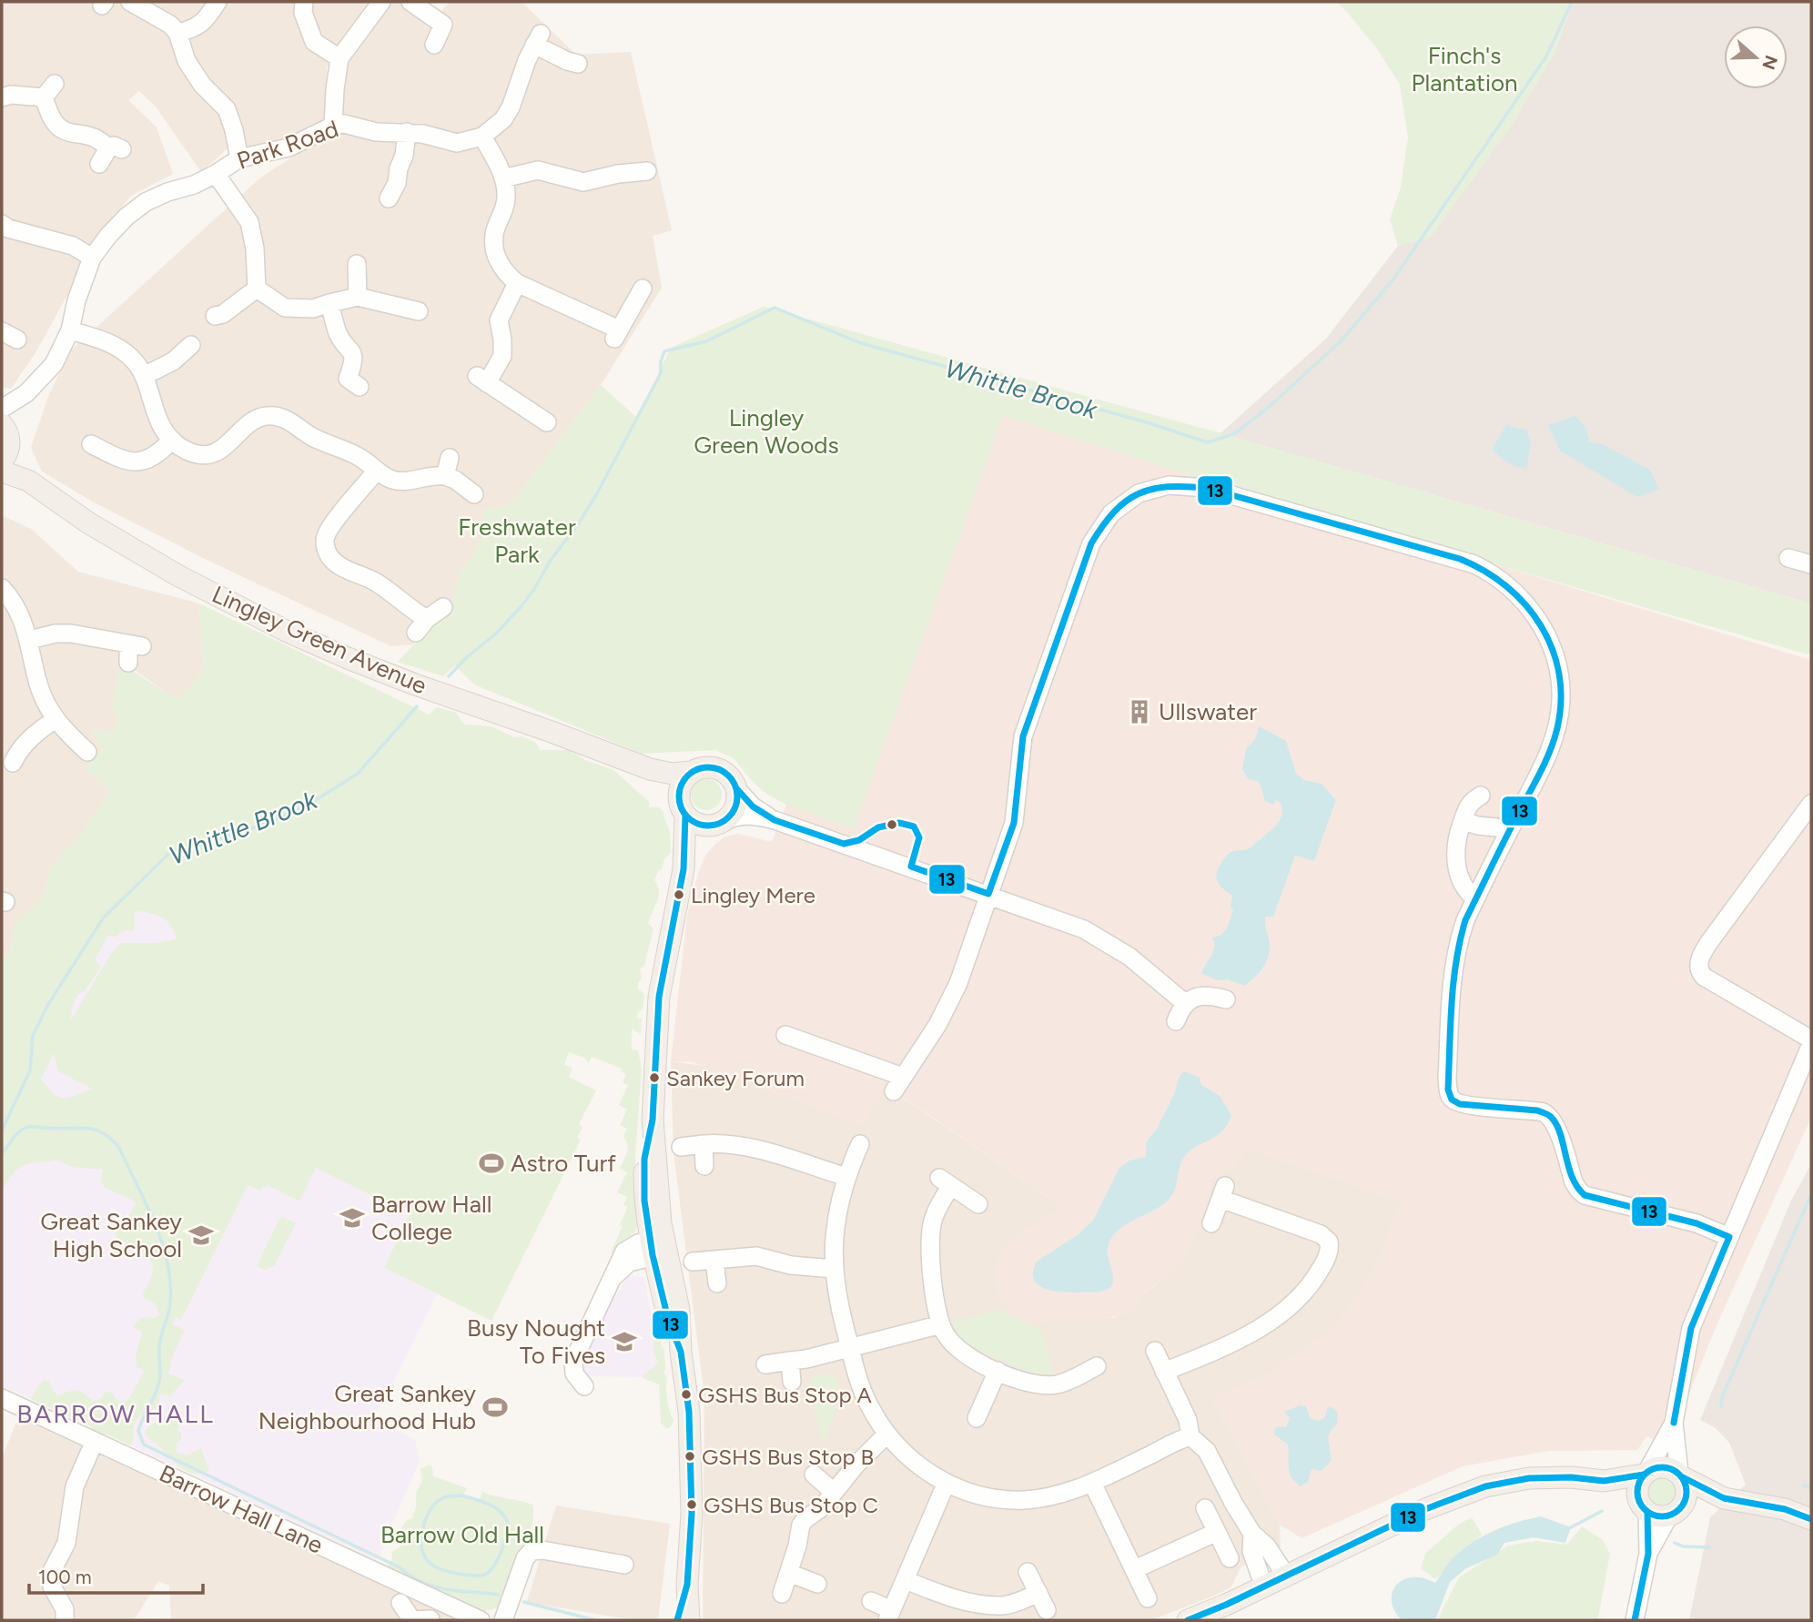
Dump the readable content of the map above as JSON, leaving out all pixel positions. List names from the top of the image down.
{
  "streets": {
    "main road": ["Lingley Green Avenue"],
    "street": ["Park Road", "Barrow Hall Lane"]
  },
  "crossings": [
    ["Park Road", "Lingley Green Avenue"]
  ],
  "districts": ["BARROW HALL"],
  "water": ["Whittle Brook"],
  "parks": [
    "Finch's Plantation",
    "Lingley Green Woods",
    "Freshwater Park",
    "Barrow Old Hall"
  ],
  "places": {
    "building": ["Ullswater"],
    "other": [
      "Lingley Mere",
      "Sankey Forum",
      "GSHS Bus Stop A",
      "GSHS Bus Stop B",
      "GSHS Bus Stop C"
    ],
    "sports": ["Astro Turf", "Great Sankey Neighbourhood Hub"],
    "school or university": ["Barrow Hall College", "Great Sankey High School", "Busy Nought To Fives"]
  },
  "lines": ["transit line 13"],
  "scale_bar": "100 m",
  "north": "right"
}
